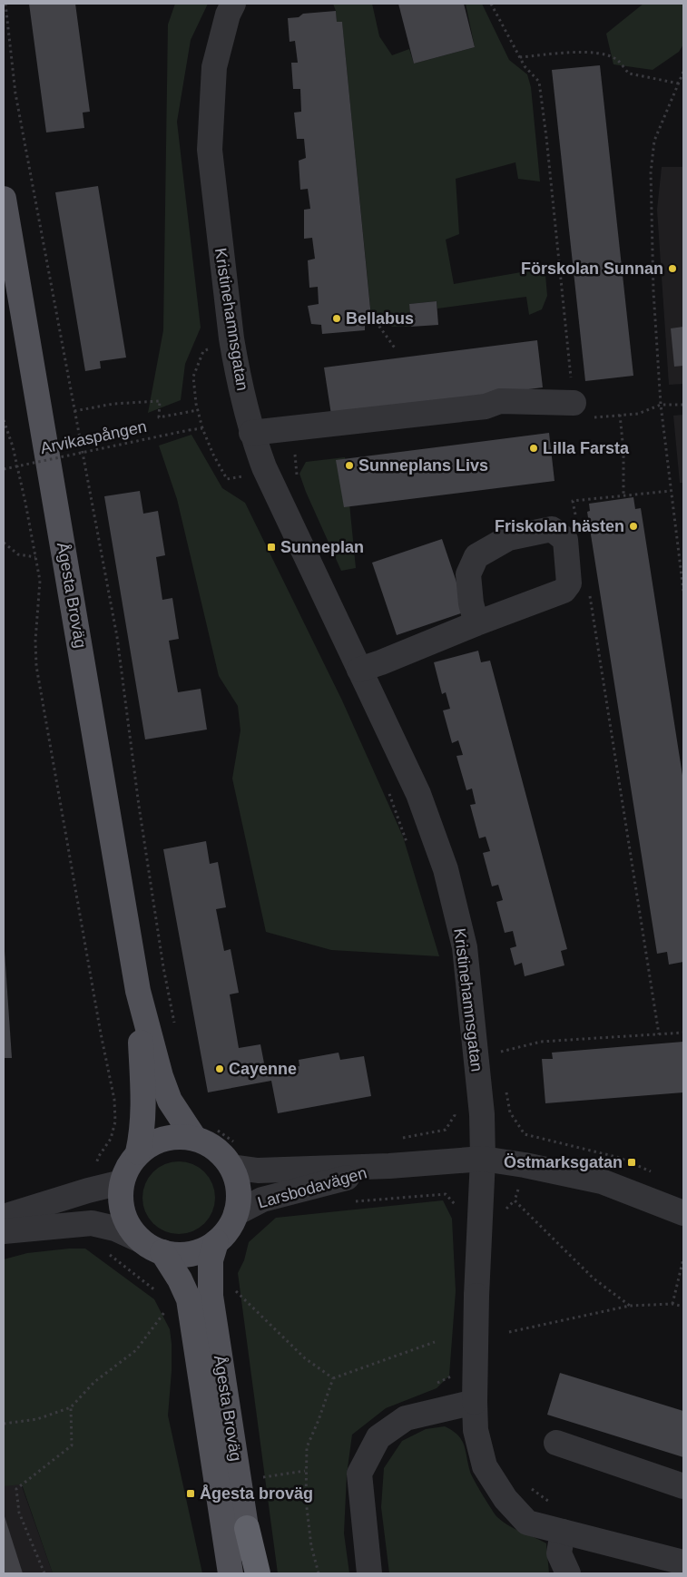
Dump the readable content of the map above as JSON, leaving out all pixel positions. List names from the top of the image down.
{
  "streets": {
    "main road": ["Ågesta Broväg"],
    "street": ["Kristinehamnsgatan", "Larsbodavägen"],
    "path": ["Arvikaspången"]
  },
  "crossings": [
    ["Kristinehamnsgatan", "Larsbodavägen"],
    ["Ågesta Broväg", "Larsbodavägen"]
  ],
  "places": {
    "other": [
      "Förskolan Sunnan",
      "Bellabus",
      "Lilla Farsta",
      "Sunneplans Livs",
      "Friskolan hästen",
      "Cayenne"
    ],
    "transit": ["Sunneplan", "Östmarksgatan", "Ågesta broväg"]
  }
}
